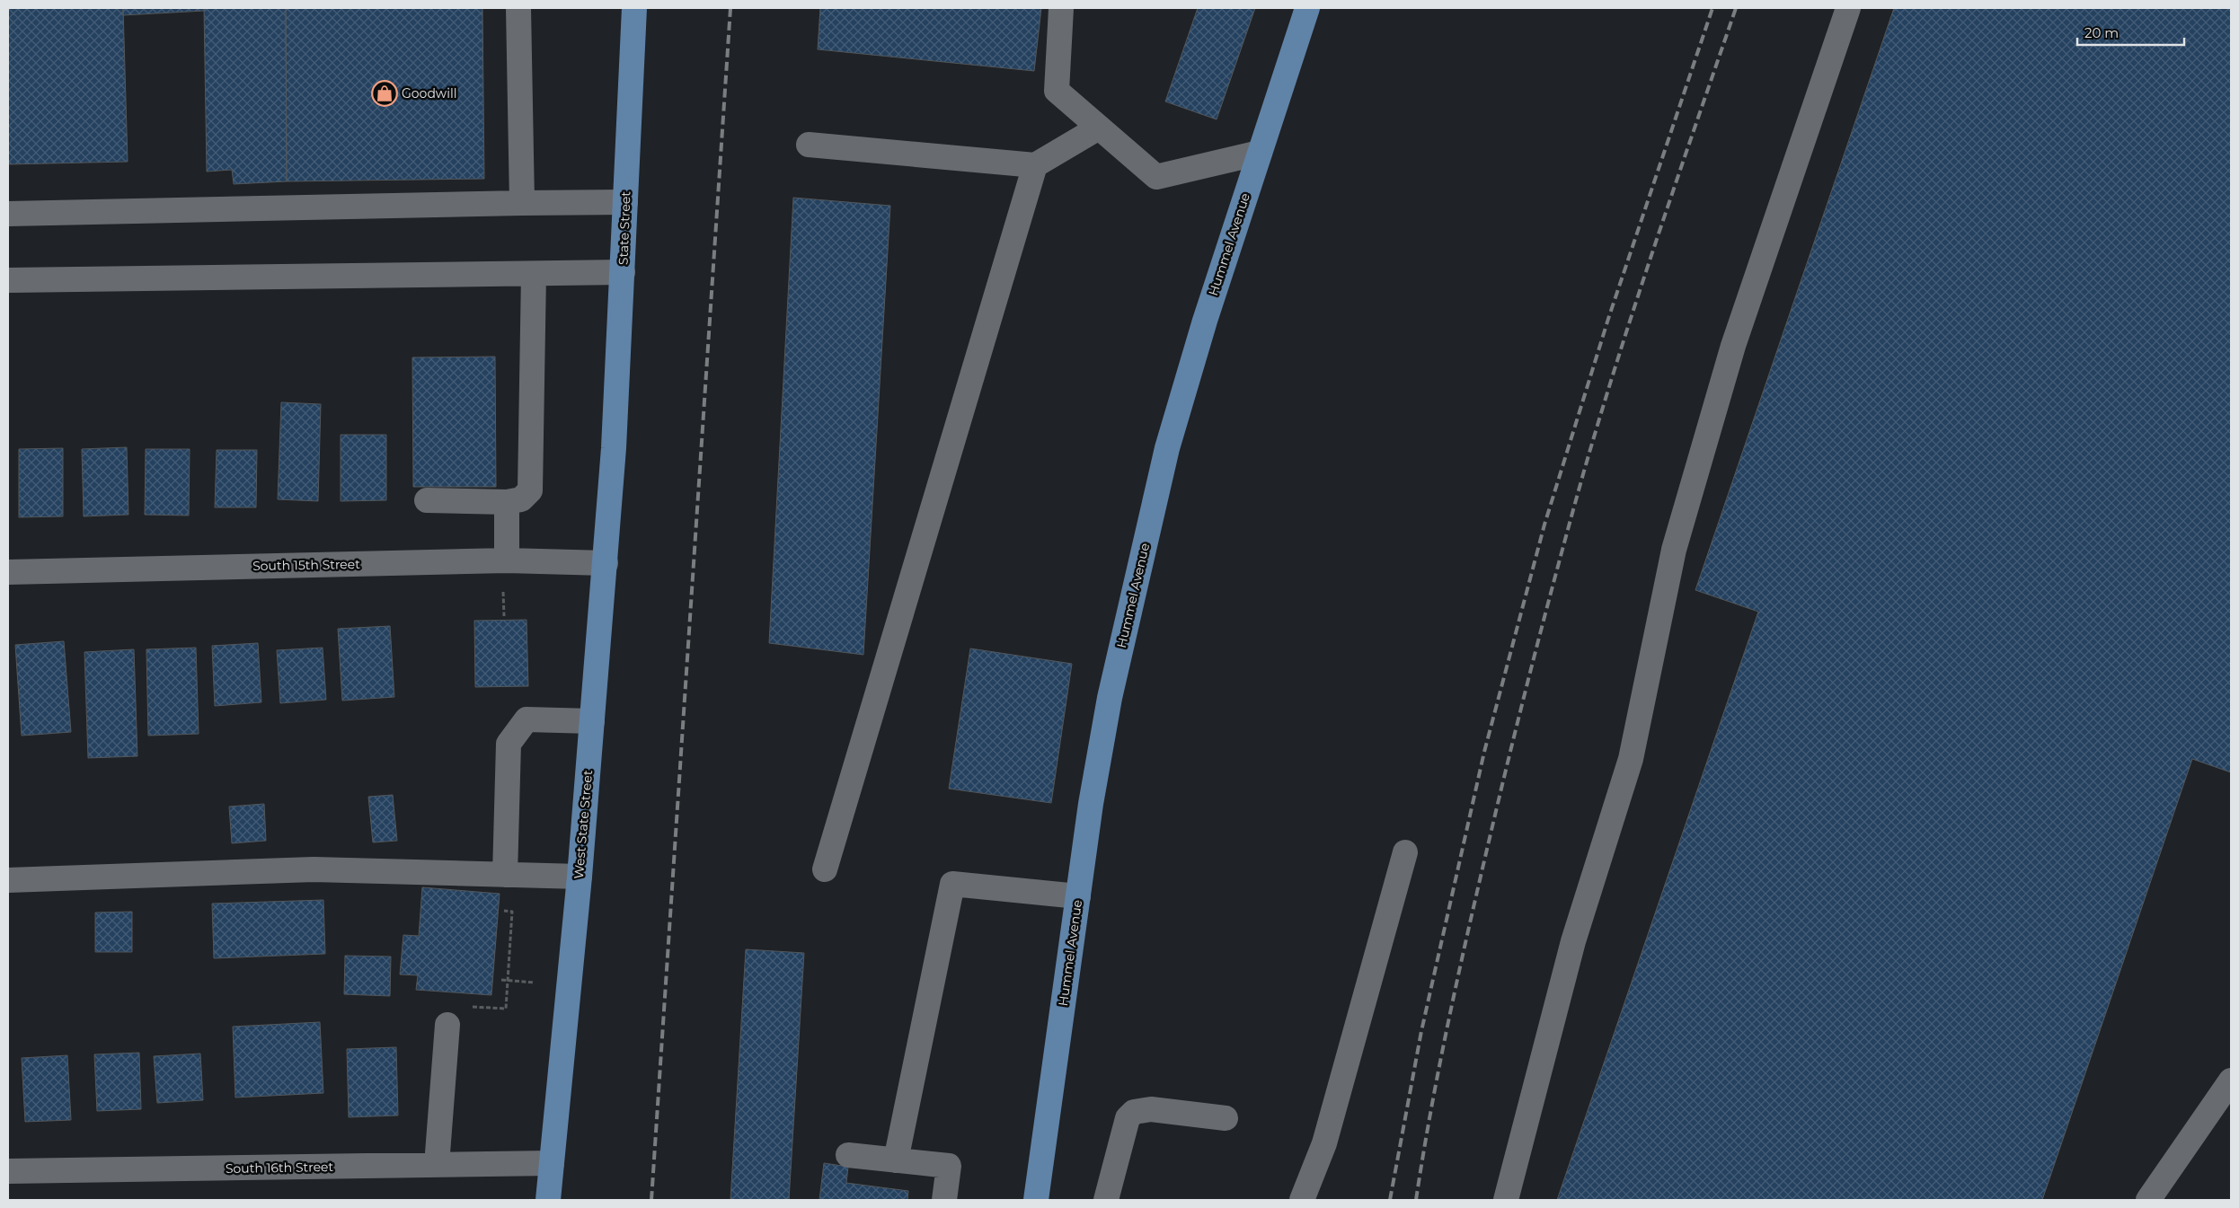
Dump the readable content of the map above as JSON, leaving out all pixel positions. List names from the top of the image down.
{
  "streets": {
    "main road": ["State Street", "Hummel Avenue", "West State Street"],
    "street": ["South 15th Street", "South 16th Street"]
  },
  "crossings": [
    ["State Street", "West State Street"],
    ["South 15th Street", "West State Street"],
    ["West State Street", "South 16th Street"]
  ],
  "places": {
    "shop": ["Goodwill"]
  },
  "scale_bar": "20 m"
}
